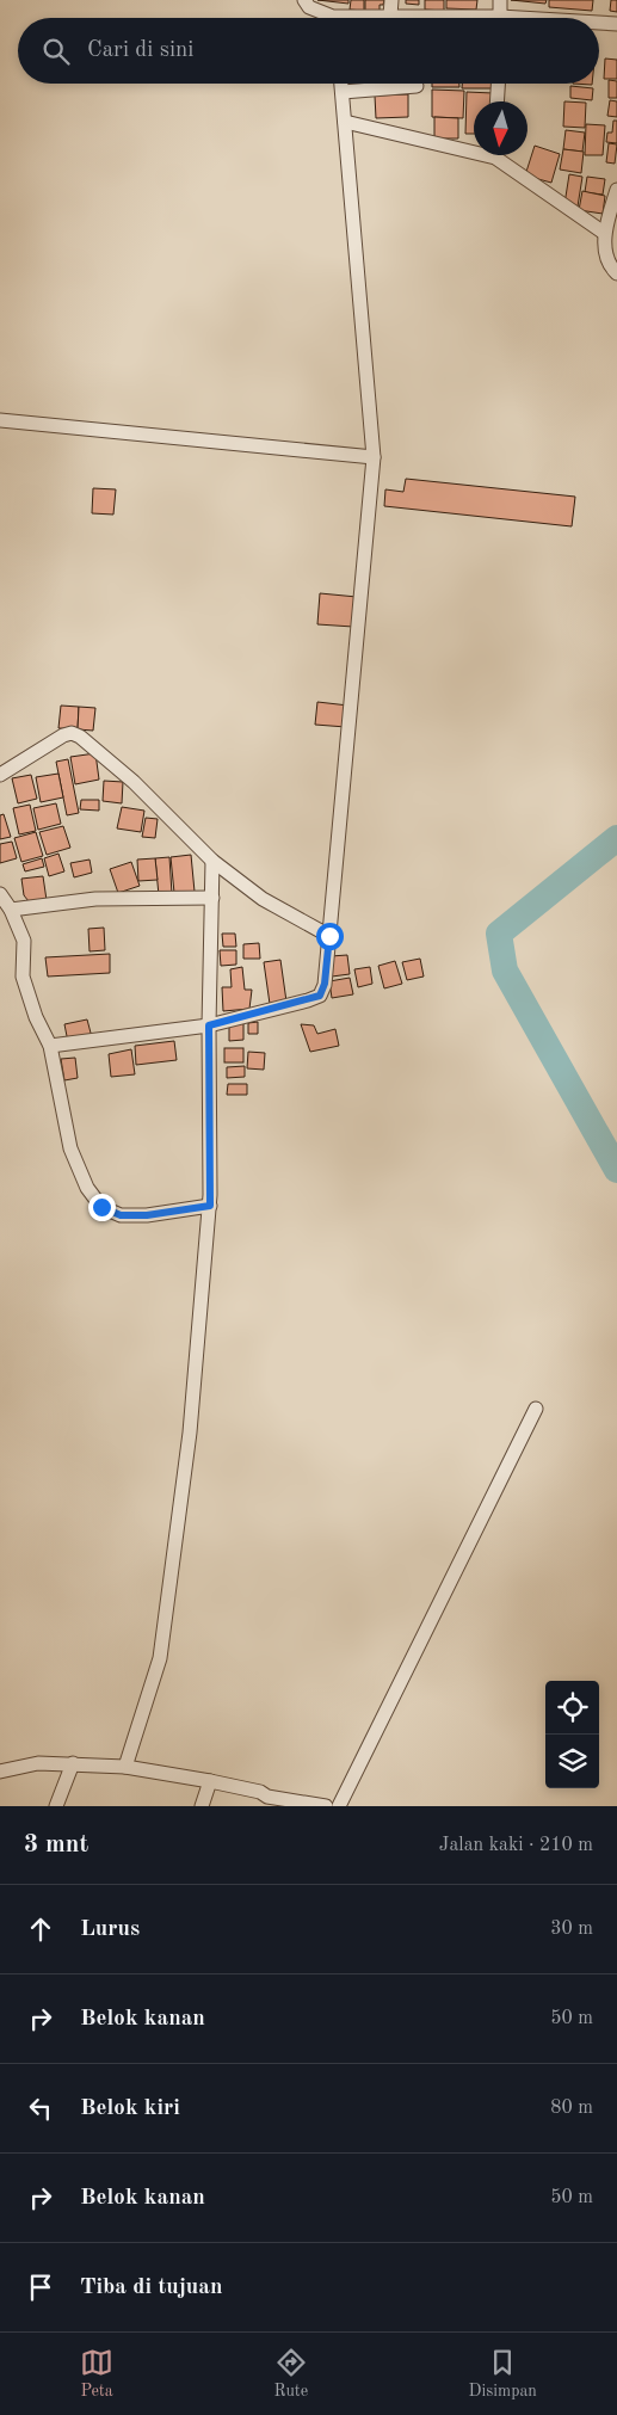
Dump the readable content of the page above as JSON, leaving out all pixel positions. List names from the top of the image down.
{
  "north": "bottom",
  "page": {
    "search": "Cari di sini",
    "heading": ["3 mnt", "Jalan kaki · 210 m"],
    "list": [
      ["Lurus", "30 m"],
      ["Belok kanan", "50 m"],
      ["Belok kiri", "80 m"],
      ["Belok kanan", "50 m"],
      "Tiba di tujuan"
    ],
    "nav": ["Peta", "Rute", "Disimpan"]
  }
}
